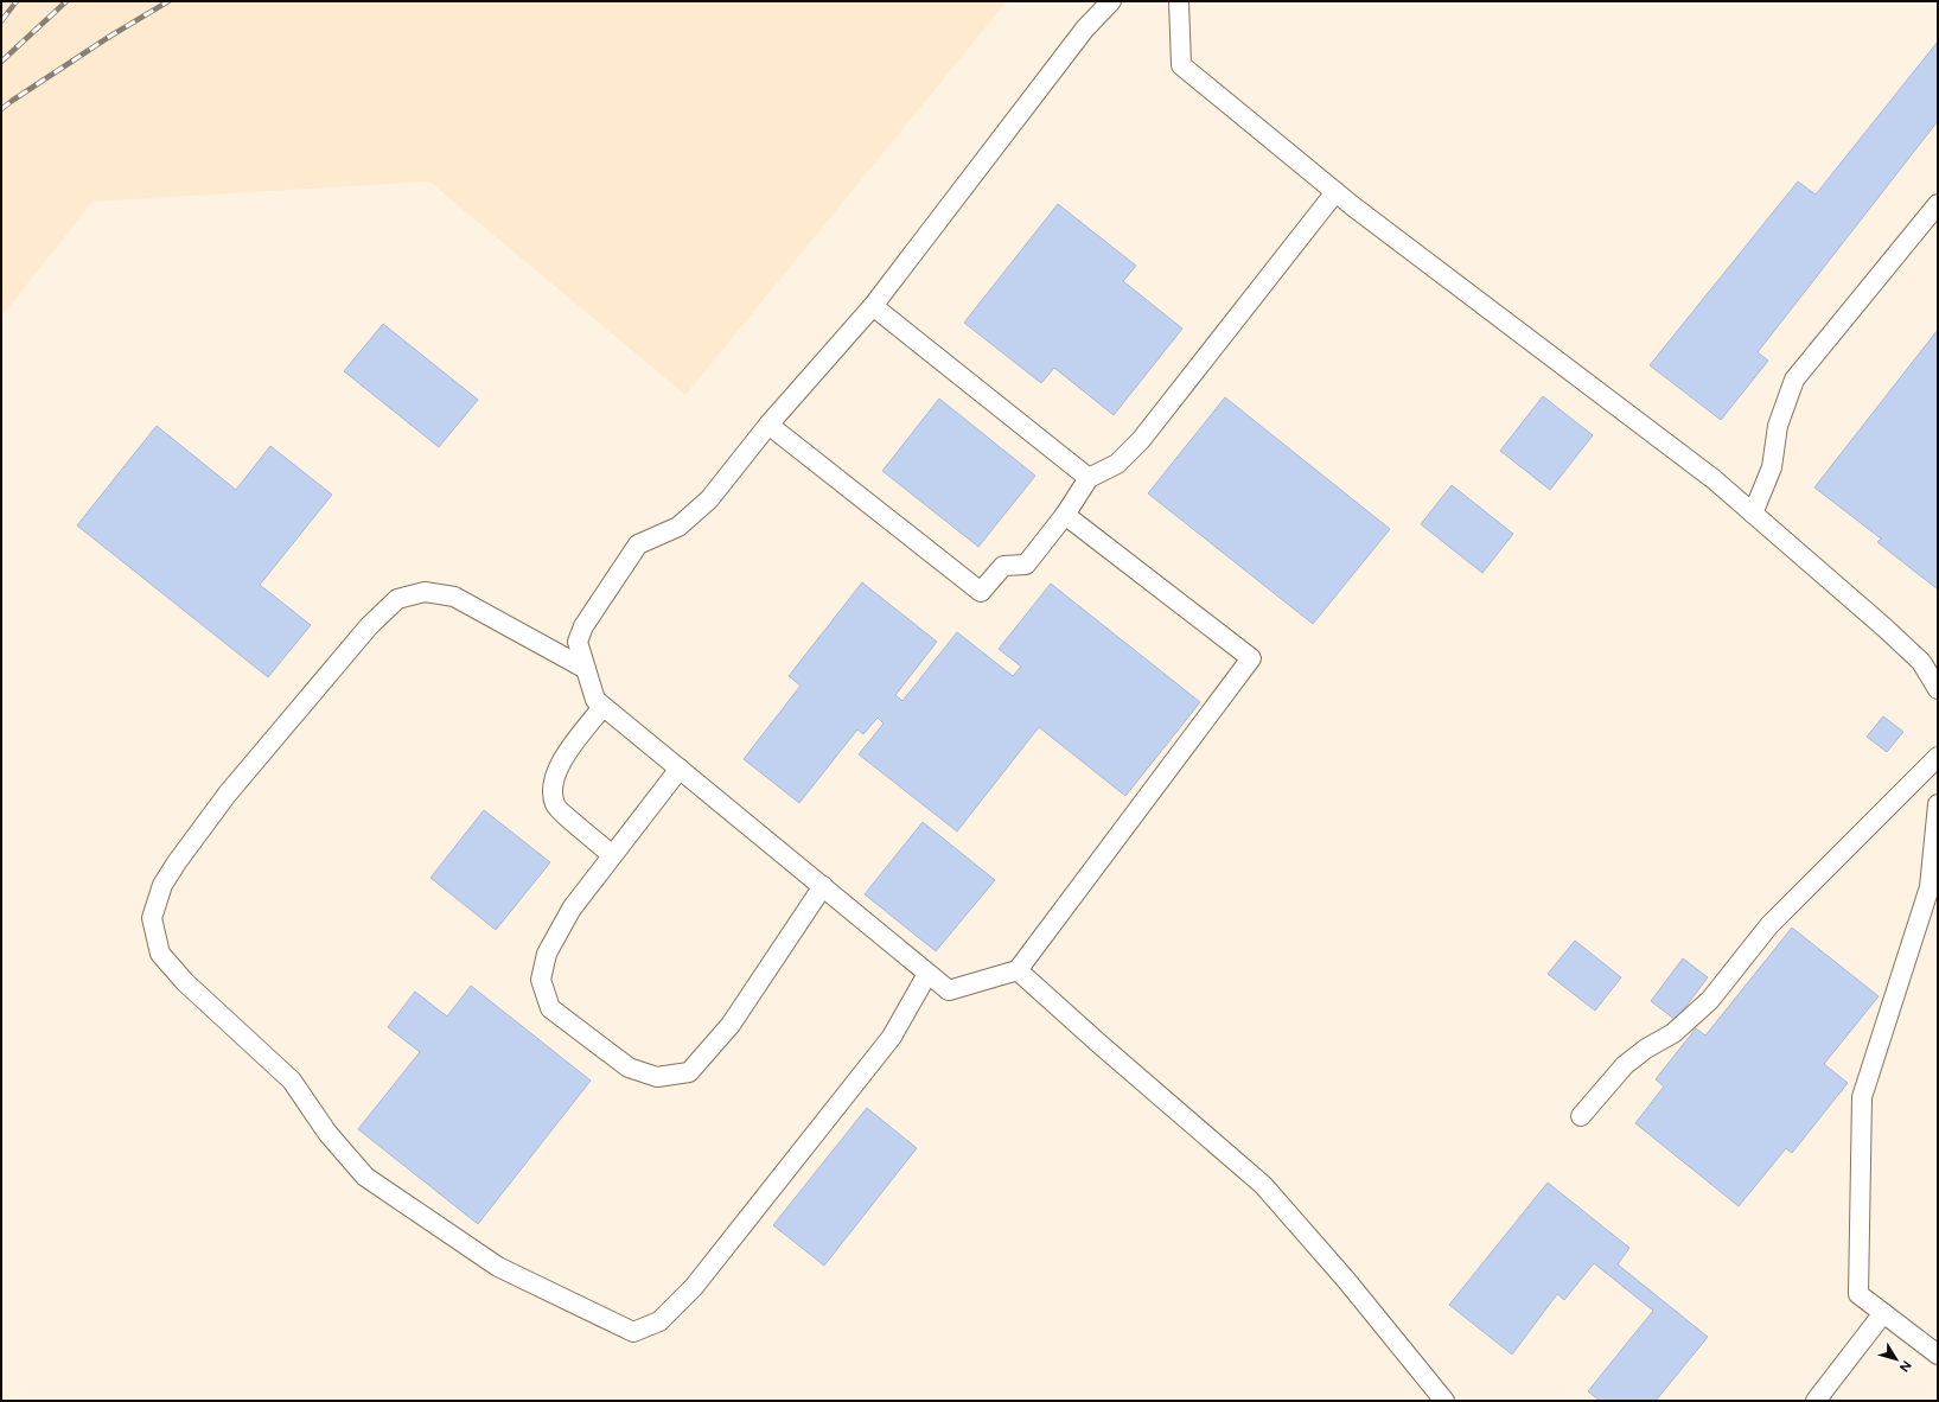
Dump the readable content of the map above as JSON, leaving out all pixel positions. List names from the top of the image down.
{
  "north": "bottom right"
}
